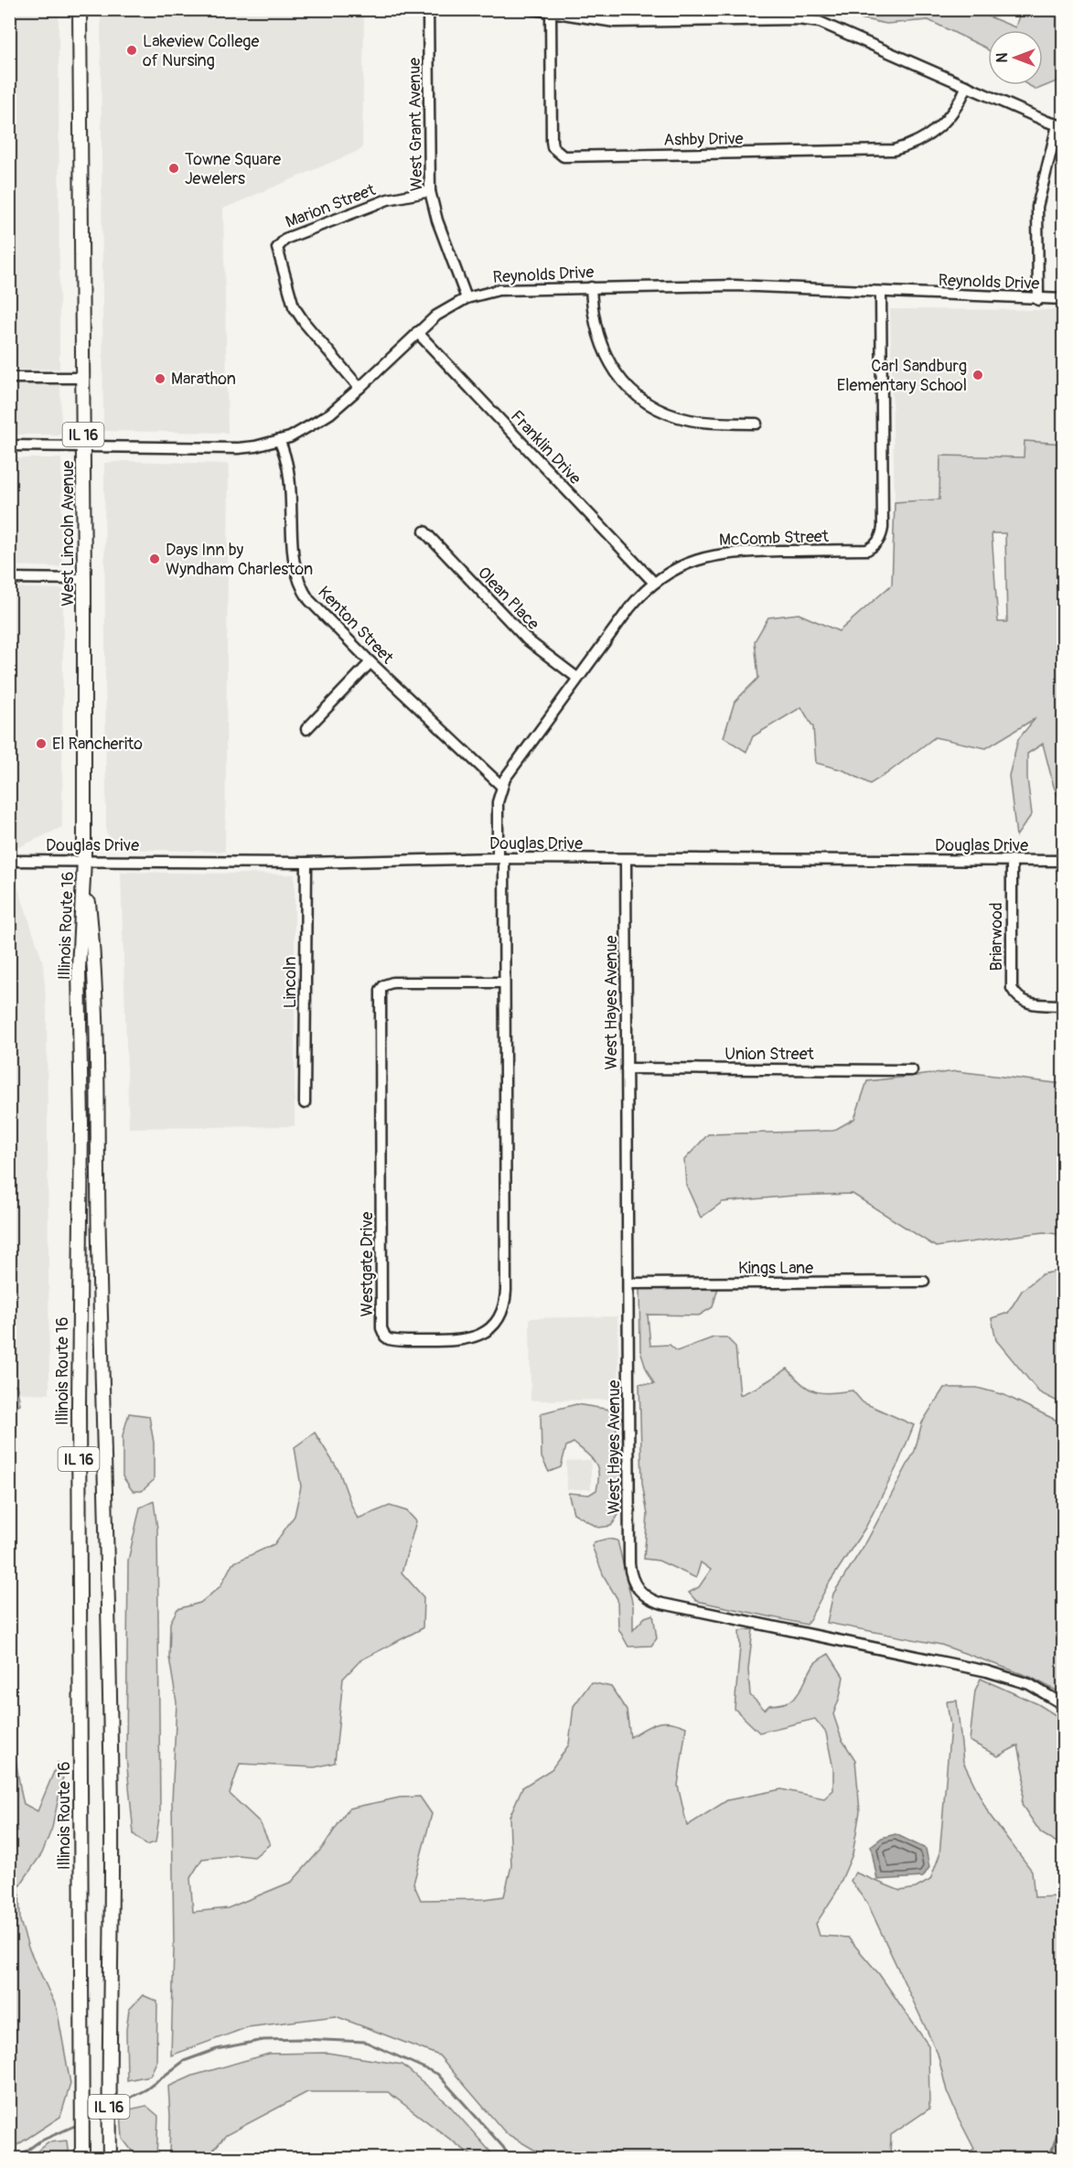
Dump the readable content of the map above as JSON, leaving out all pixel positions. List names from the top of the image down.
{
  "streets": {
    "main road": ["IL 16", "West Lincoln Avenue", "Illinois Route 16"],
    "street": [
      "West Grant Avenue",
      "Ashby Drive",
      "Marion Street",
      "Reynolds Drive",
      "Franklin Drive",
      "McComb Street",
      "Olean Place",
      "Kenton Street",
      "Douglas Drive",
      "Briarwood",
      "Lincoln",
      "West Hayes Avenue",
      "Union Street",
      "Westgate Drive",
      "Kings Lane"
    ]
  },
  "crossings": [
    ["West Grant Avenue", "Marion Street"],
    ["West Grant Avenue", "Reynolds Drive"],
    ["Marion Street", "Reynolds Drive"],
    ["Reynolds Drive", "Franklin Drive"],
    ["Reynolds Drive", "West Lincoln Avenue"],
    ["Reynolds Drive", "McComb Street"],
    ["Reynolds Drive", "Kenton Street"],
    ["Franklin Drive", "McComb Street"],
    ["West Lincoln Avenue", "Douglas Drive"],
    ["West Lincoln Avenue", "Illinois Route 16"],
    ["McComb Street", "Olean Place"],
    ["McComb Street", "Kenton Street"],
    ["McComb Street", "Douglas Drive"],
    ["McComb Street", "Westgate Drive"],
    ["Douglas Drive", "Illinois Route 16"],
    ["Douglas Drive", "Briarwood"],
    ["Douglas Drive", "Lincoln"],
    ["Douglas Drive", "West Hayes Avenue"],
    ["Douglas Drive", "Westgate Drive"],
    ["West Hayes Avenue", "Union Street"],
    ["West Hayes Avenue", "Kings Lane"]
  ],
  "places": [
    "Lakeview College of Nursing",
    "Towne Square Jewelers",
    "Carl Sandburg Elementary School",
    "Marathon",
    "Days Inn by Wyndham Charleston",
    "El Rancherito"
  ],
  "north": "left"
}
